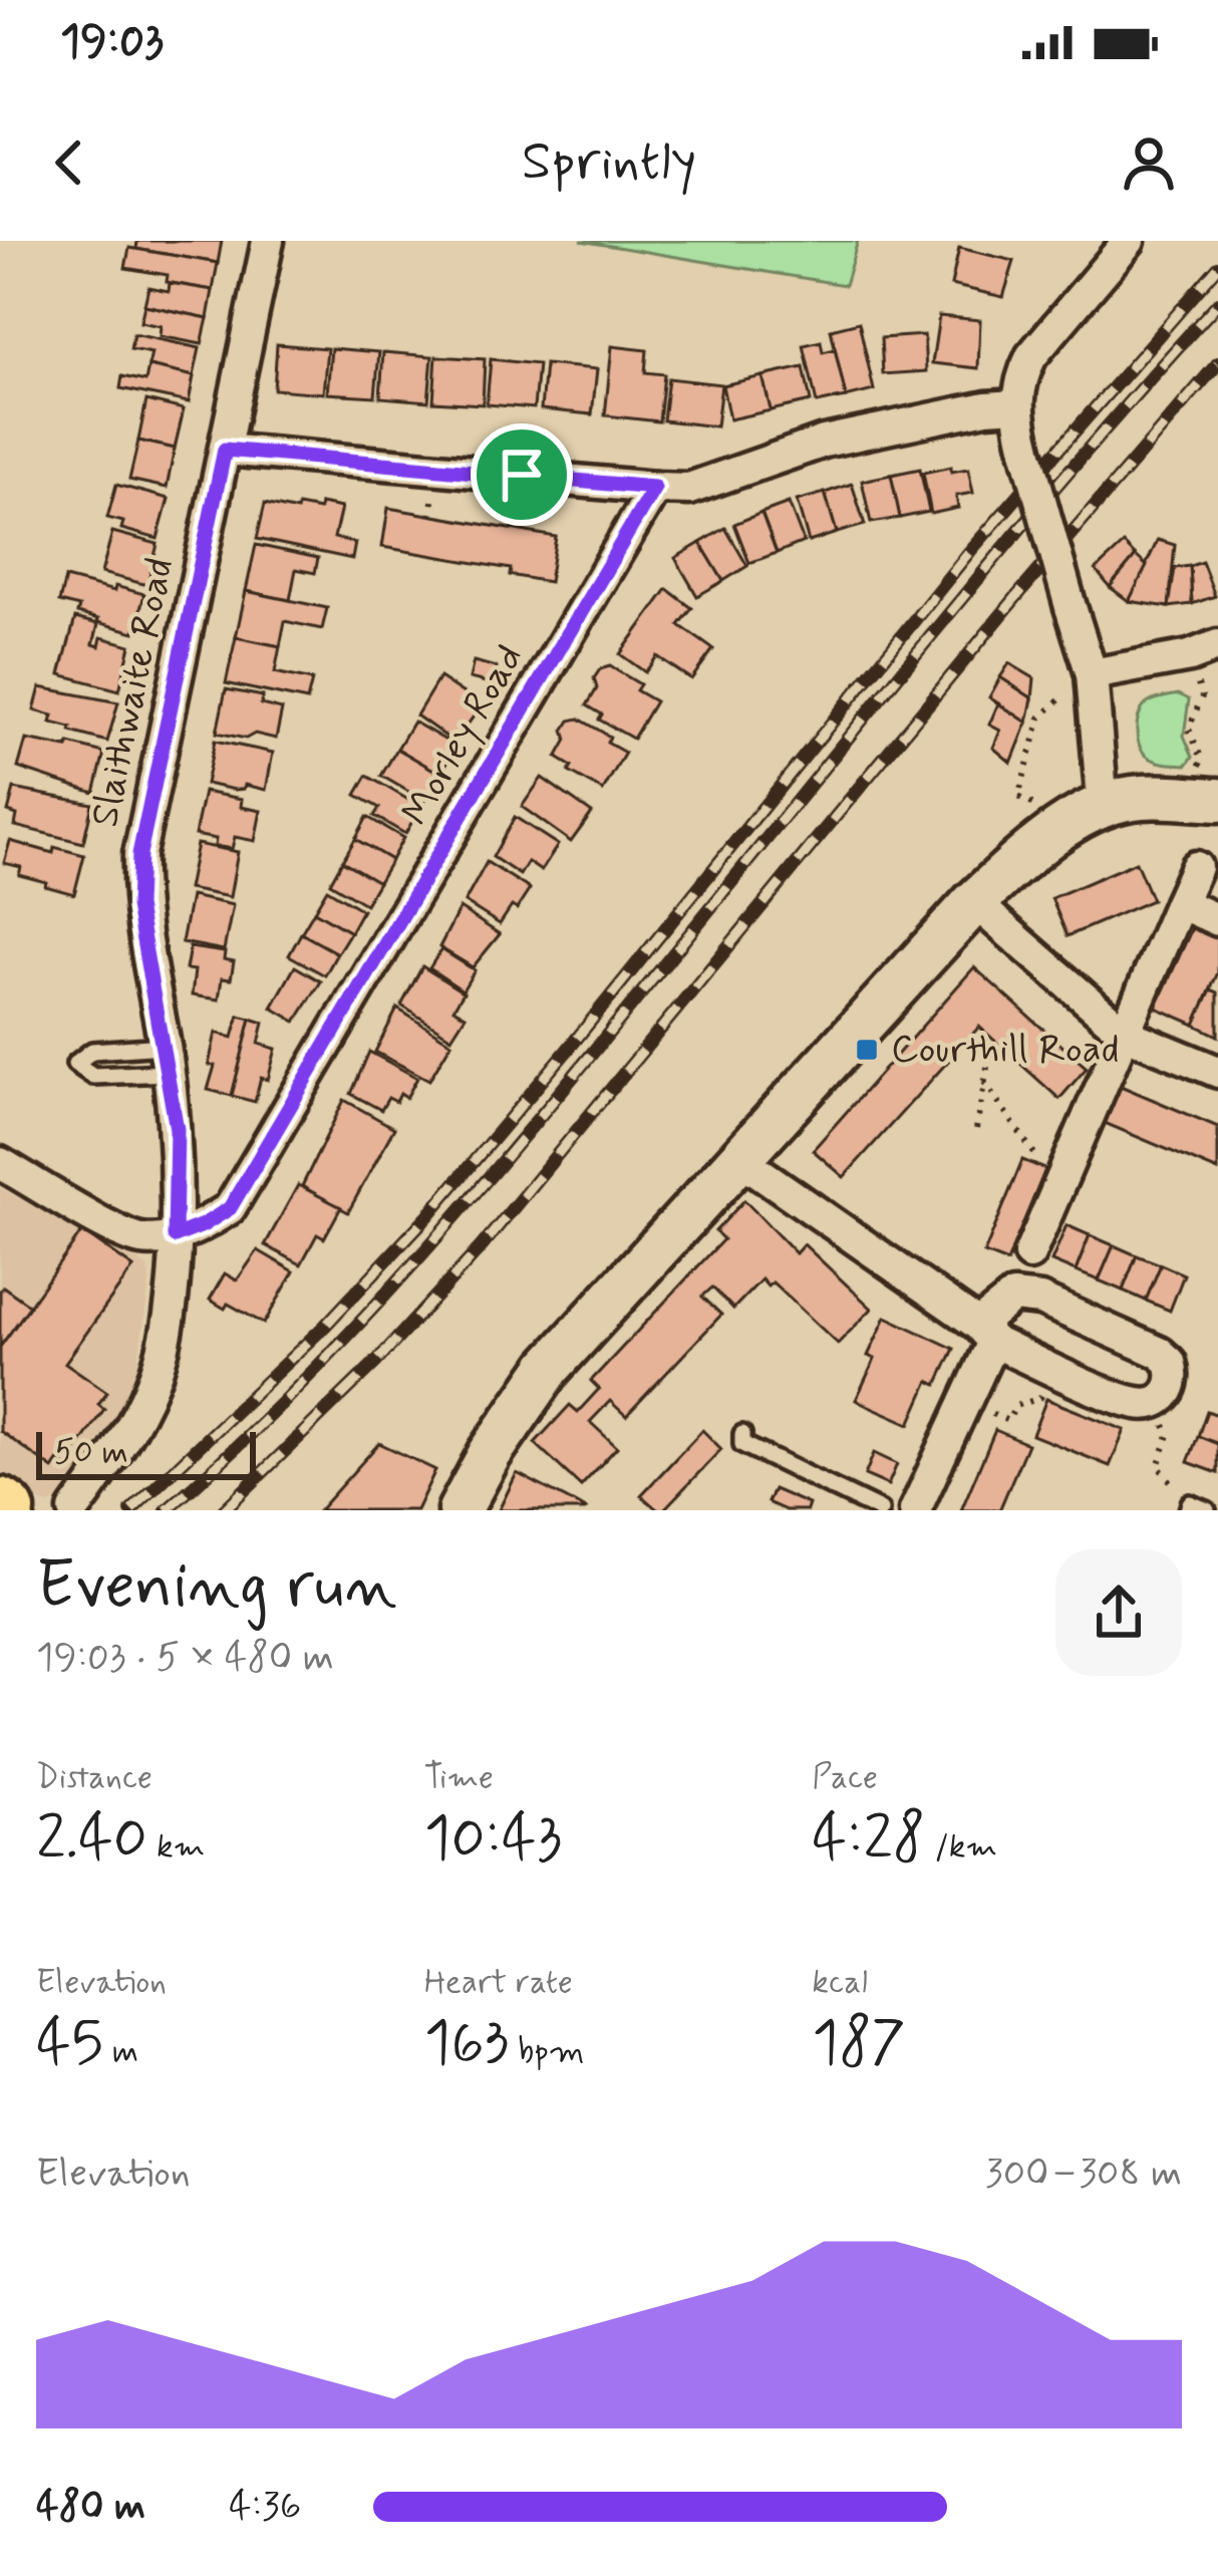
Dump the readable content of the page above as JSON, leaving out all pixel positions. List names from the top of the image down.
{
  "streets": {
    "street": ["Slaithwaite Road", "Morley Road"]
  },
  "crossings": [
    ["Slaithwaite Road", "Morley Road"]
  ],
  "places": {
    "transit": ["Courthill Road"]
  },
  "scale_bar": "50 m",
  "page": {
    "status": "19:03",
    "header": "Sprintly",
    "scale": "50 m",
    "heading": ["Evening run", "19:03 · 5 × 480 m"],
    "stats": [
      ["Distance", "2.40 km"],
      ["Time", "10:43"],
      ["Pace", "4:28 /km"],
      ["Elevation", "45 m"],
      ["Heart rate", "163 bpm"],
      ["kcal", "187"]
    ],
    "chart": ["Elevation", "300–308 m"],
    "list": [
      {
        "name": "480 m",
        "note": "4:36"
      }
    ]
  }
}
